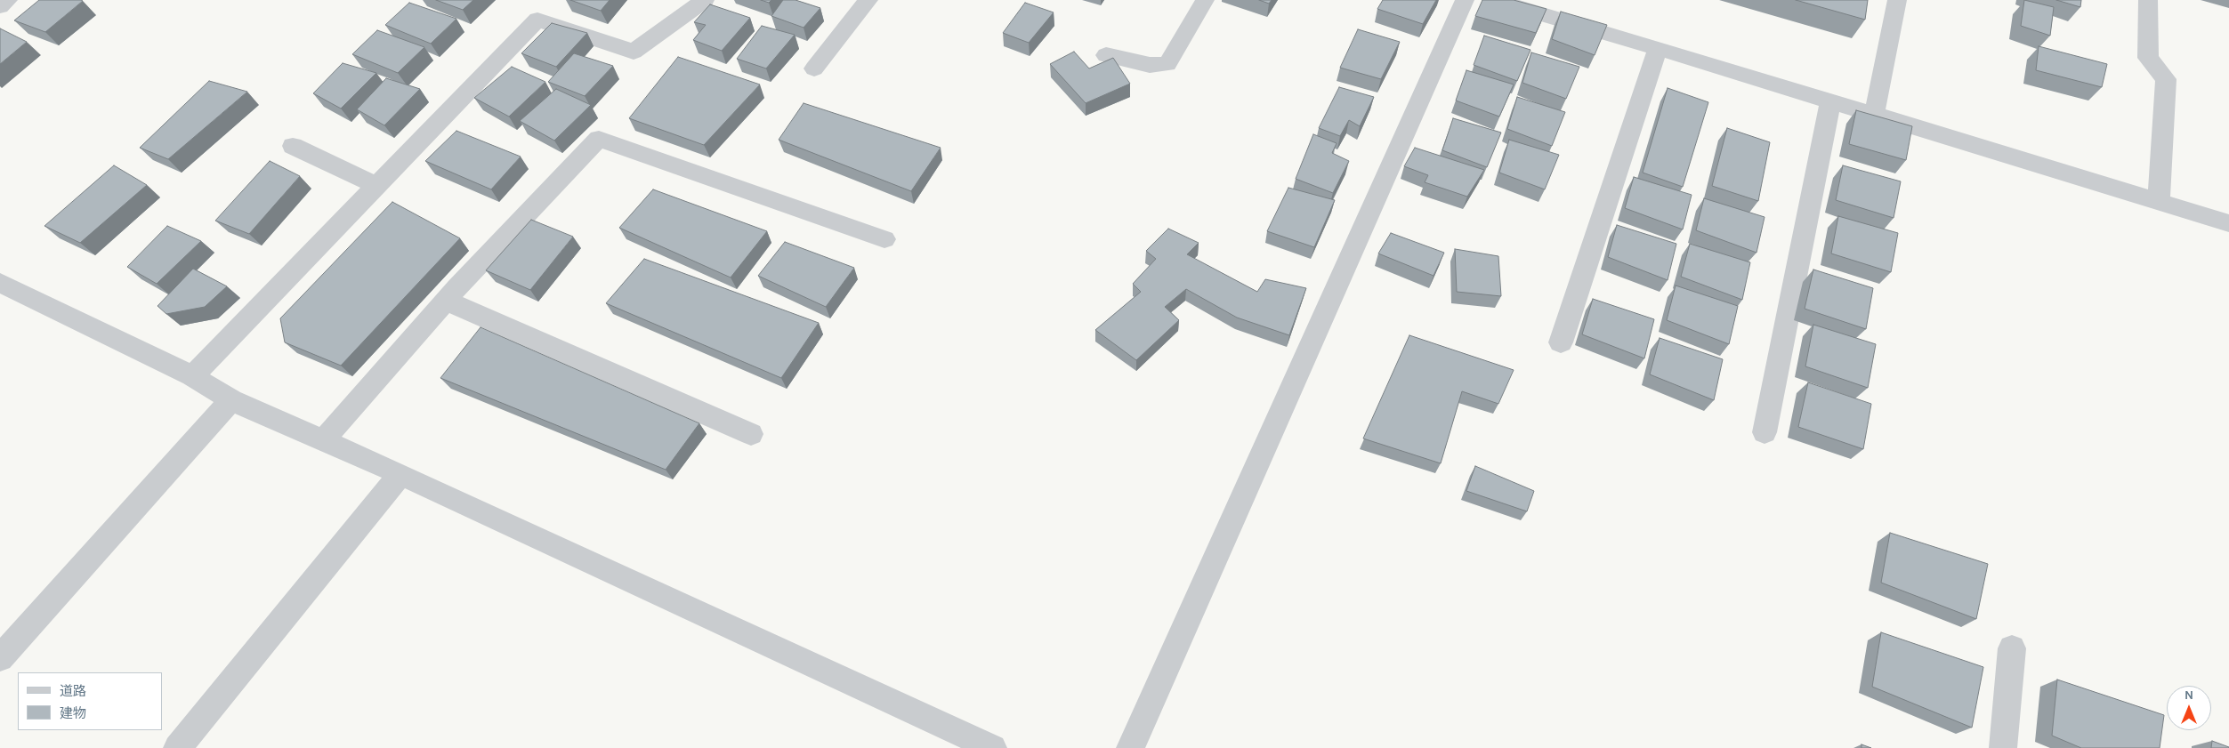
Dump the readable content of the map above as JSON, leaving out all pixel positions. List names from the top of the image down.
{
  "legend": ["道路", "建物"],
  "north": "top"
}
